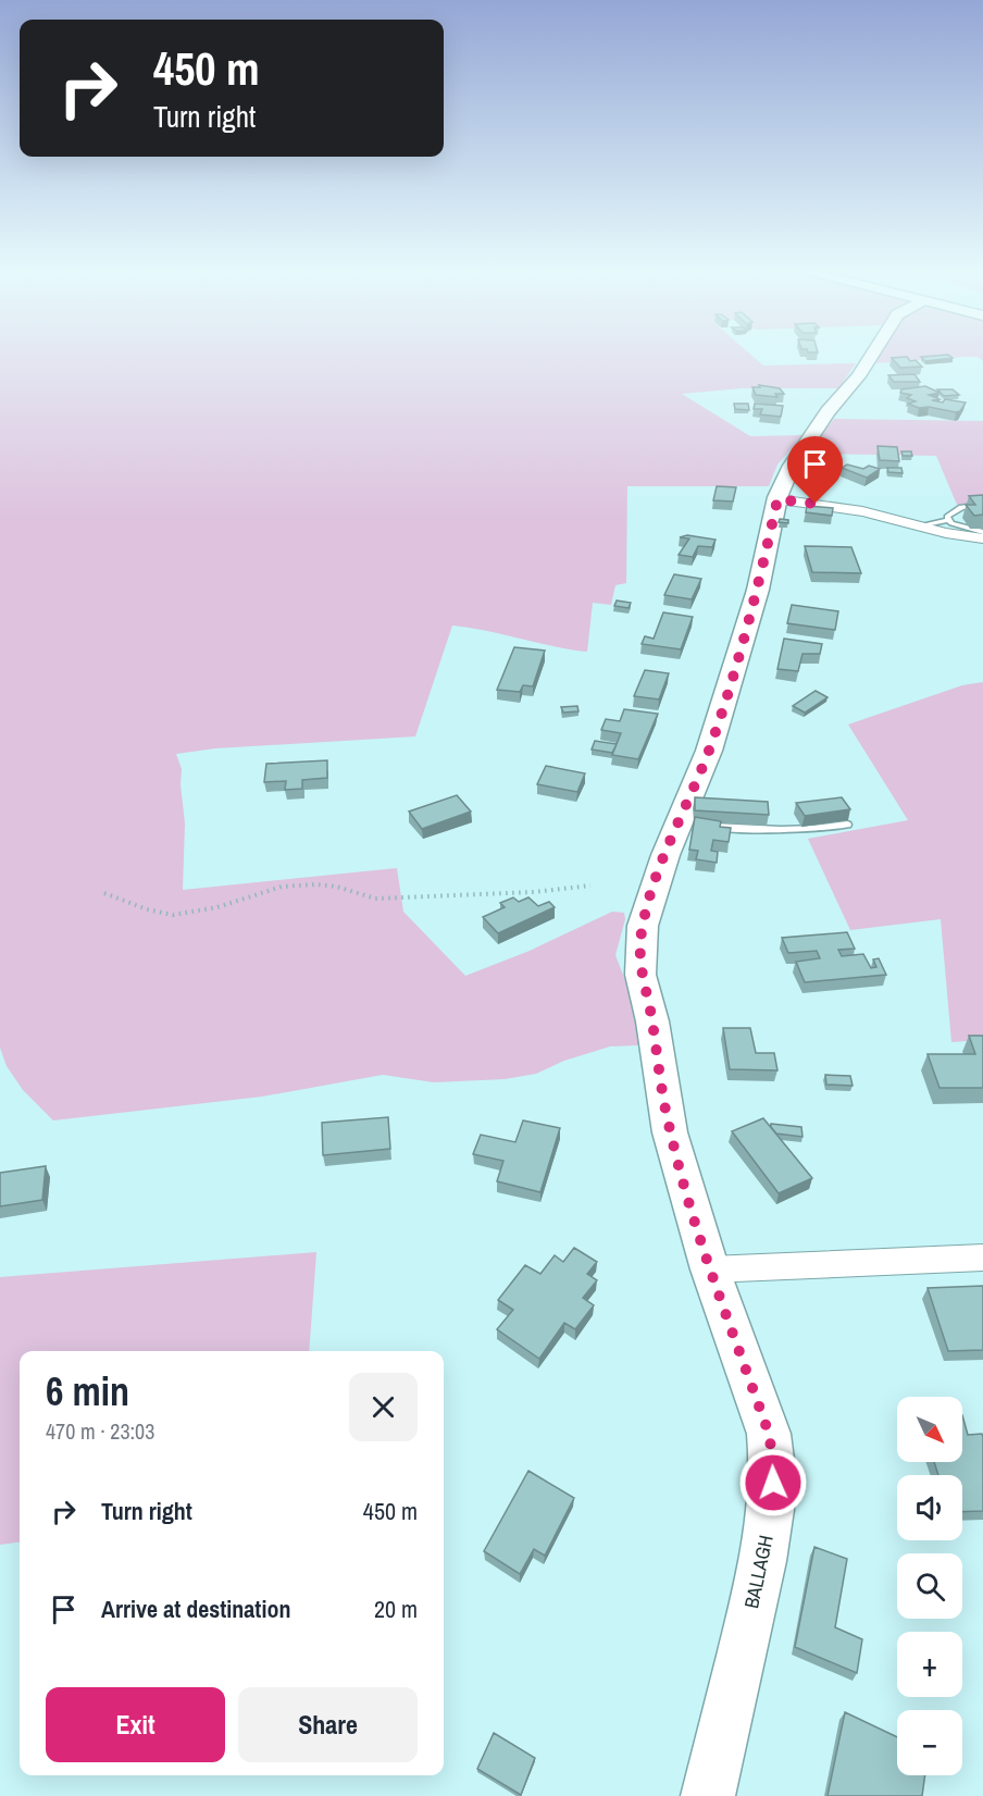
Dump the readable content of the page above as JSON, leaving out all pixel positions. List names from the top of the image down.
{
  "streets": {
    "street": ["BALLAGH"]
  },
  "north": "bottom right",
  "page": {
    "turn": ["450 m", "Turn right"],
    "heading": ["6 min", "470 m · 23:03"],
    "map_buttons": ["+", "−"],
    "list": [
      {
        "name": "Turn right",
        "value": "450 m"
      },
      {
        "name": "Arrive at destination",
        "value": "20 m"
      }
    ],
    "buttons": ["Exit", "Share"]
  }
}
